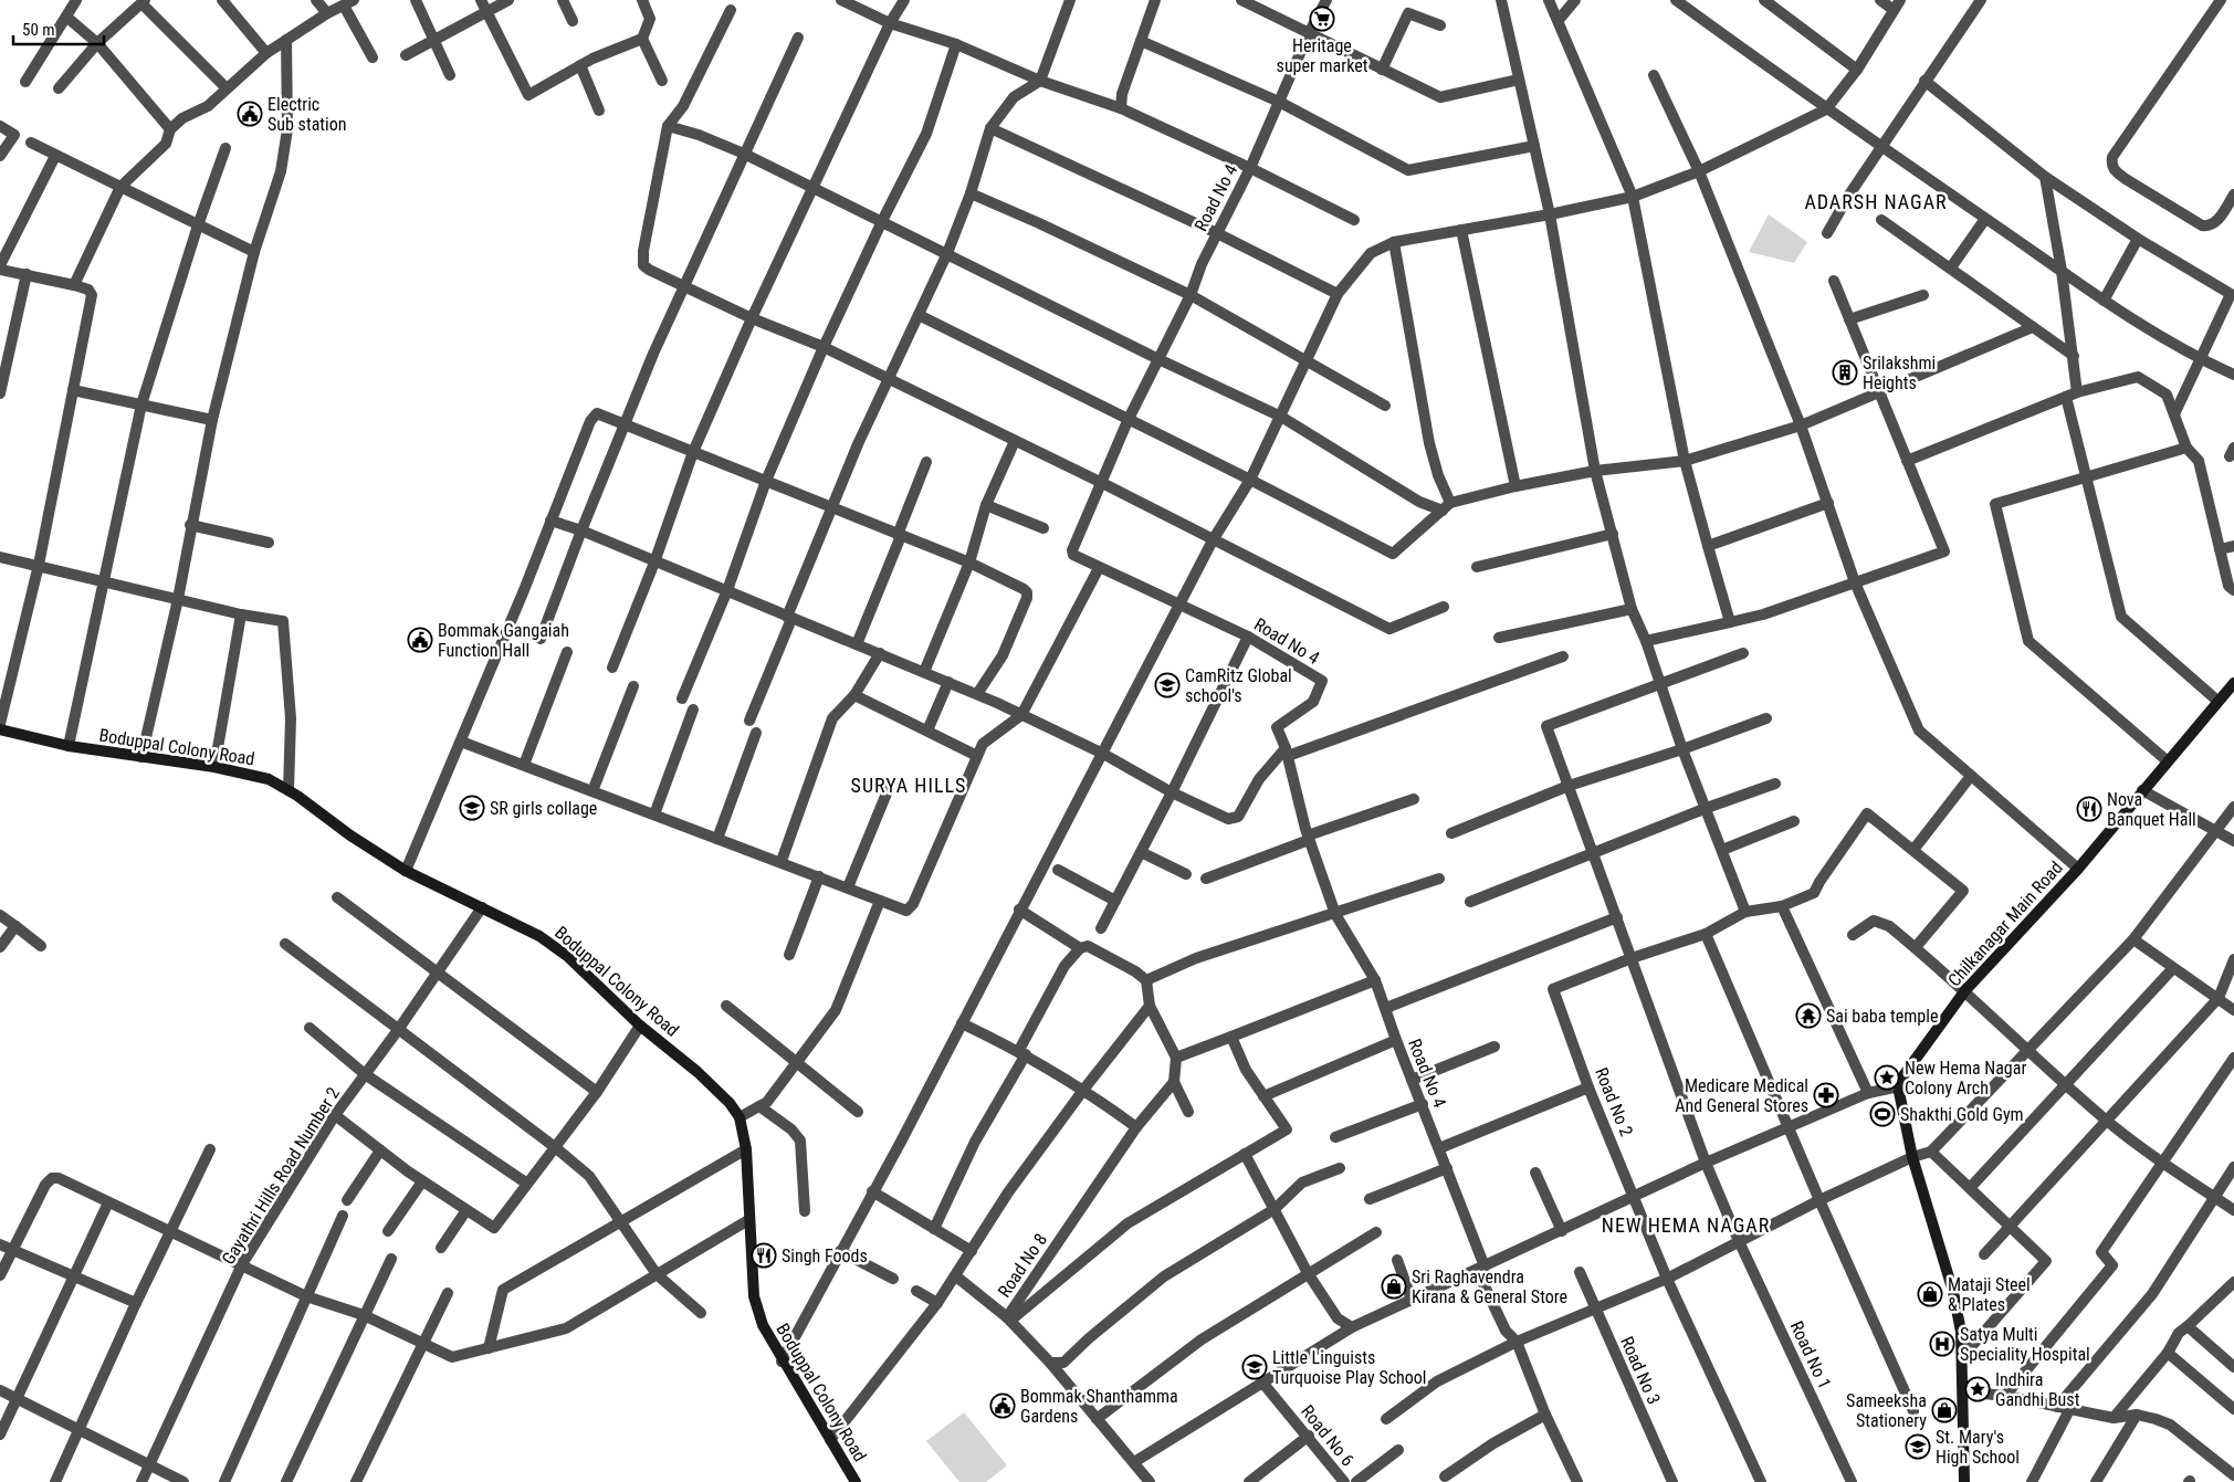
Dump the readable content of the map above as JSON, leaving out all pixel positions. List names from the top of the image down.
{
  "streets": {
    "street": [
      "Road No 4",
      "Boduppal Colony Road",
      "Chilkanagar Main Road",
      "Road No 2",
      "Gayathri Hills Road Number 2",
      "Road No 8",
      "Road No 1",
      "Road No 3",
      "Road No 6"
    ]
  },
  "crossings": [
    ["Boduppal Colony Road", "Gayathri Hills Road Number 2"],
    ["Road No 2", "Road No 1"]
  ],
  "districts": ["ADARSH NAGAR", "SURYA HILLS", "NEW HEMA NAGAR"],
  "places": {
    "supermarket": ["Heritage super market"],
    "public building": ["Electric Sub station", "Bommak Gangaiah Function Hall", "Bommak Shanthamma Gardens"],
    "building": ["Srilakshmi Heights"],
    "school or university": [
      "CamRitz Global school's",
      "SR girls collage",
      "Little Linguists Turquoise Play School",
      "St. Mary's High School"
    ],
    "restaurant": ["Nova Banquet Hall", "Singh Foods"],
    "temple": ["Sai baba temple"],
    "place": ["New Hema Nagar Colony Arch", "Indhira Gandhi Bust"],
    "pharmacy": ["Medicare Medical And General Stores"],
    "sports": ["Shakthi Gold Gym"],
    "shop": ["Sri Raghavendra Kirana & General Store", "Mataji Steel & Plates", "Sameeksha Stationery"],
    "hospital": ["Satya Multi Speciality Hospital"]
  },
  "scale_bar": "50 m"
}
